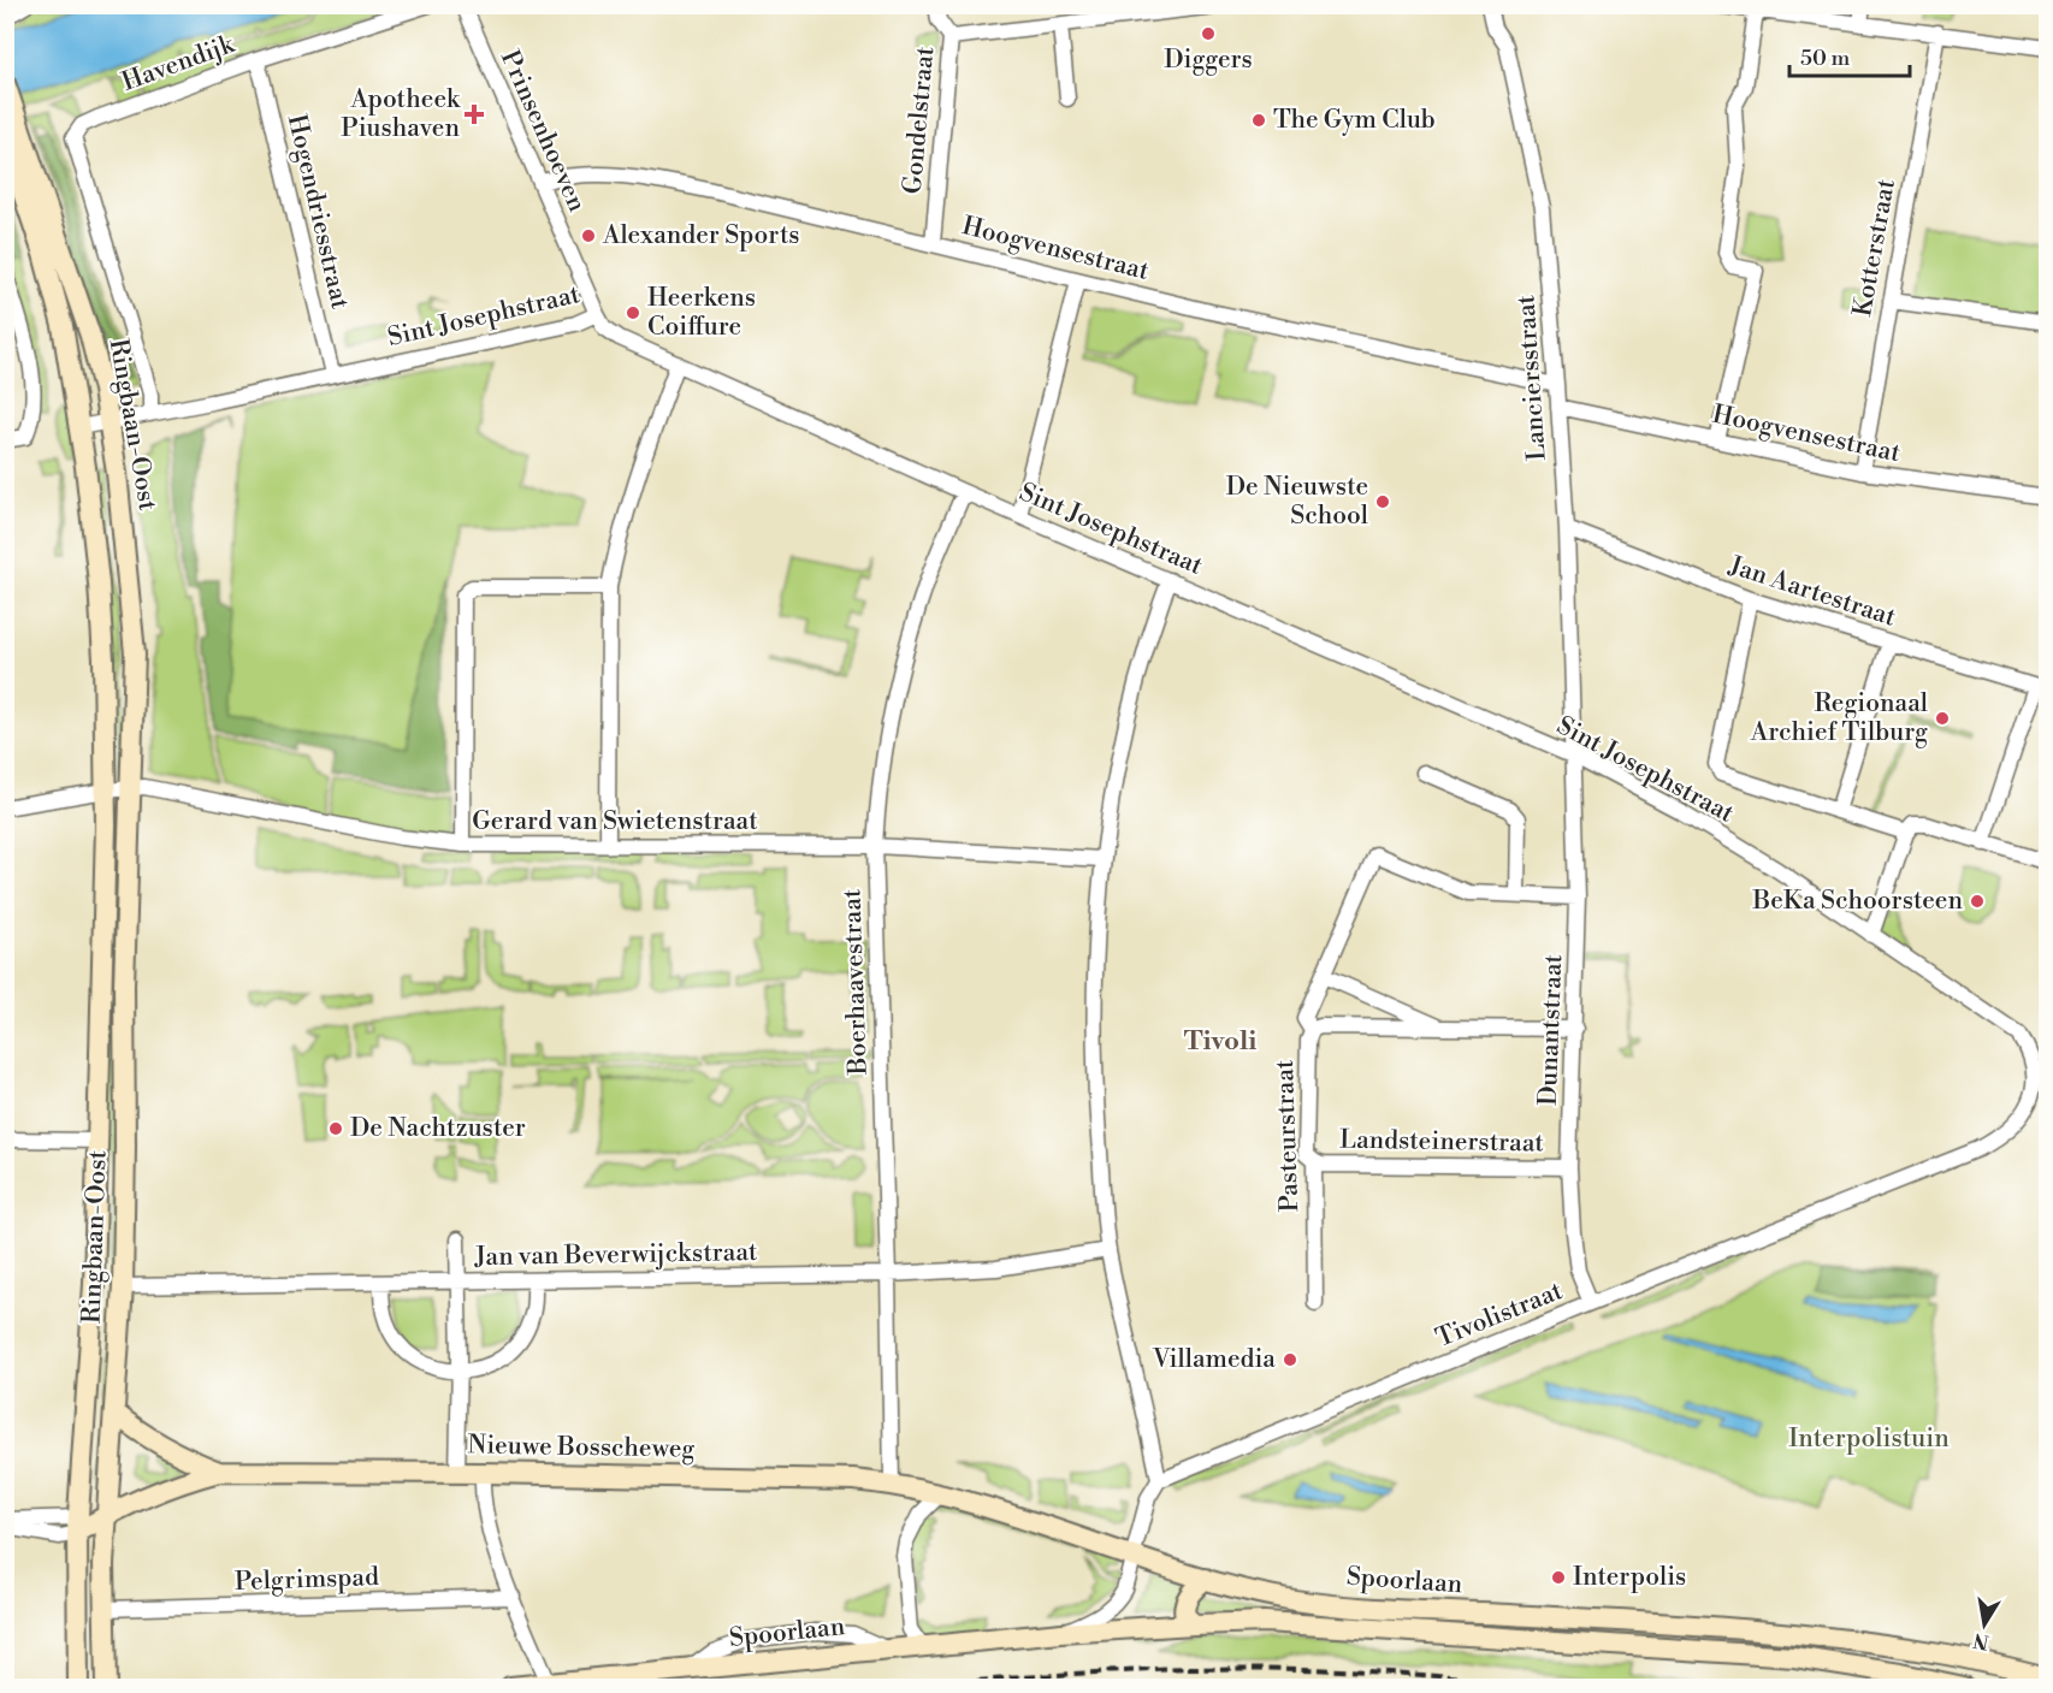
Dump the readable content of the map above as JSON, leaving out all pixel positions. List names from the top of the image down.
{
  "streets": {
    "street": [
      "Havendijk",
      "Gondelstraat",
      "Prinsenhoeven",
      "Hogendriesstraat",
      "Kotterstraat",
      "Hoogvensestraat",
      "Sint Josephstraat",
      "Lanciersstraat",
      "Ringbaan-Oost",
      "Jan Aartestraat",
      "Gerard van Swietenstraat",
      "Boerhaavestraat",
      "Dunantstraat",
      "Pasteurstraat",
      "Landsteinerstraat",
      "Jan van Beverwijckstraat",
      "Tivolistraat",
      "Nieuwe Bosscheweg",
      "Pelgrimspad",
      "Spoorlaan"
    ]
  },
  "crossings": [
    ["Havendijk", "Hogendriesstraat"],
    ["Havendijk", "Ringbaan-Oost"],
    ["Gondelstraat", "Hoogvensestraat"],
    ["Prinsenhoeven", "Hoogvensestraat"],
    ["Prinsenhoeven", "Sint Josephstraat"],
    ["Hogendriesstraat", "Sint Josephstraat"],
    ["Kotterstraat", "Hoogvensestraat"],
    ["Hoogvensestraat", "Lanciersstraat"],
    ["Sint Josephstraat", "Lanciersstraat"],
    ["Sint Josephstraat", "Ringbaan-Oost"],
    ["Sint Josephstraat", "Boerhaavestraat"],
    ["Sint Josephstraat", "Dunantstraat"],
    ["Sint Josephstraat", "Tivolistraat"],
    ["Lanciersstraat", "Jan Aartestraat"],
    ["Lanciersstraat", "Dunantstraat"],
    ["Ringbaan-Oost", "Gerard van Swietenstraat"],
    ["Ringbaan-Oost", "Jan van Beverwijckstraat"],
    ["Ringbaan-Oost", "Nieuwe Bosscheweg"],
    ["Ringbaan-Oost", "Pelgrimspad"],
    ["Gerard van Swietenstraat", "Boerhaavestraat"],
    ["Boerhaavestraat", "Jan van Beverwijckstraat"],
    ["Boerhaavestraat", "Nieuwe Bosscheweg"],
    ["Dunantstraat", "Landsteinerstraat"],
    ["Dunantstraat", "Tivolistraat"],
    ["Pasteurstraat", "Landsteinerstraat"],
    ["Nieuwe Bosscheweg", "Spoorlaan"]
  ],
  "districts": ["Tivoli"],
  "parks": ["Interpolistuin"],
  "places": {
    "other": [
      "Diggers",
      "The Gym Club",
      "Alexander Sports",
      "Heerkens Coiffure",
      "De Nieuwste School",
      "Regionaal Archief Tilburg",
      "BeKa Schoorsteen",
      "De Nachtzuster",
      "Villamedia",
      "Interpolis"
    ],
    "health": ["Apotheek Piushaven"]
  },
  "scale_bar": "50 m",
  "north": "bottom"
}
